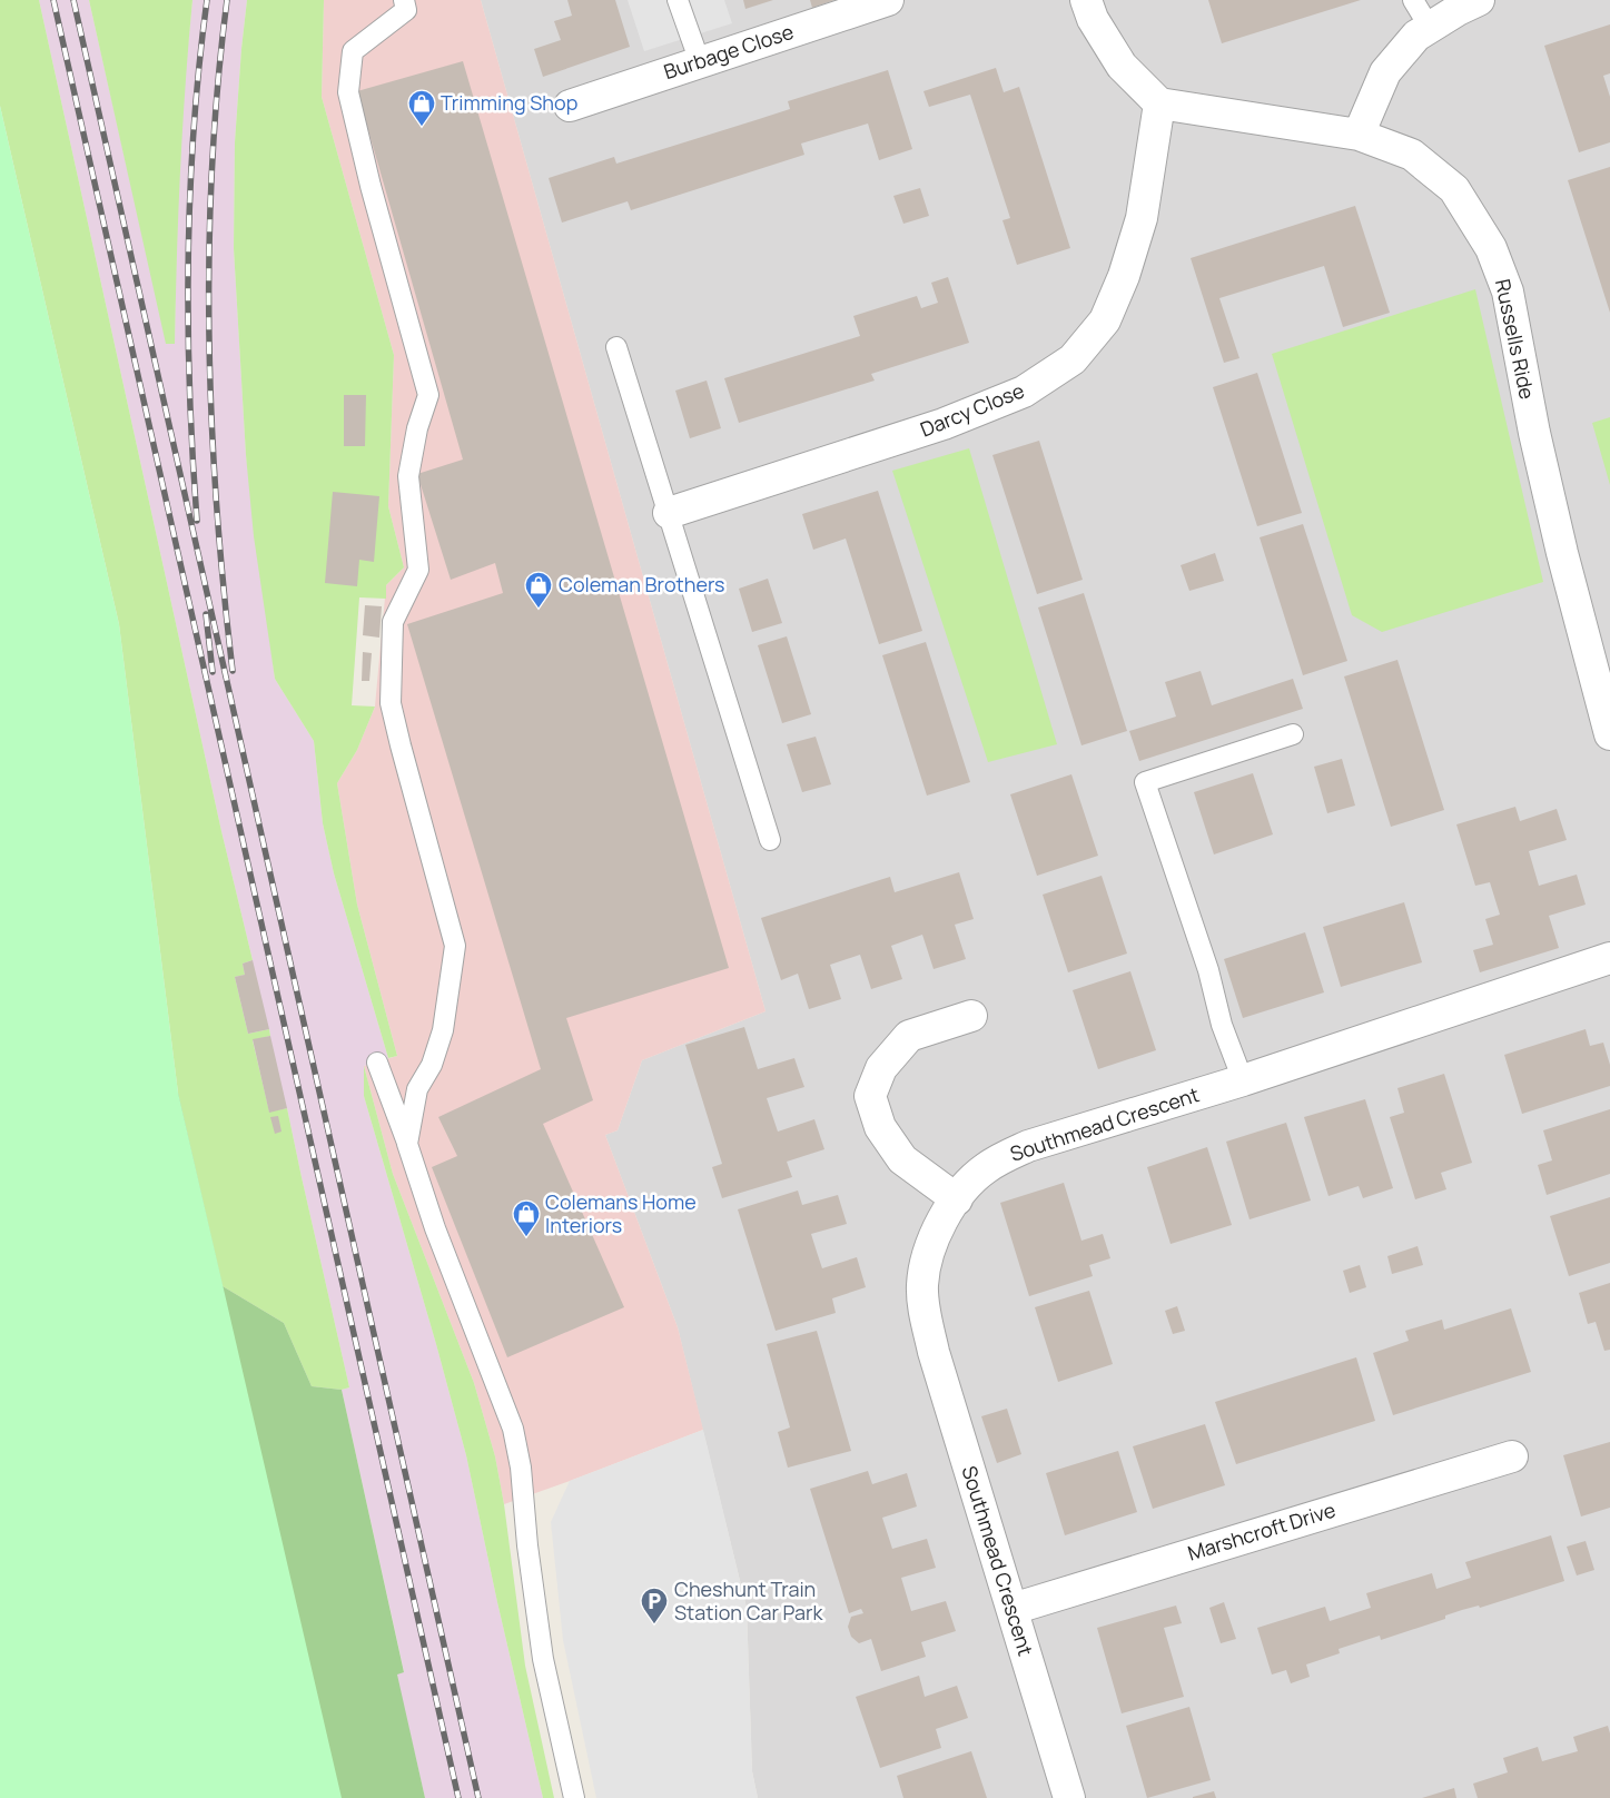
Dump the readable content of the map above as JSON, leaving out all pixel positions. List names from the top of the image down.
{
  "streets": {
    "street": [
      "Burbage Close",
      "Russells Ride",
      "Darcy Close",
      "Southmead Crescent",
      "Marshcroft Drive"
    ]
  },
  "crossings": [
    ["Russells Ride", "Darcy Close"],
    ["Southmead Crescent", "Marshcroft Drive"]
  ],
  "places": {
    "shop": ["Trimming Shop", "Coleman Brothers", "Colemans Home Interiors"],
    "parking": ["Cheshunt Train Station Car Park"]
  }
}
